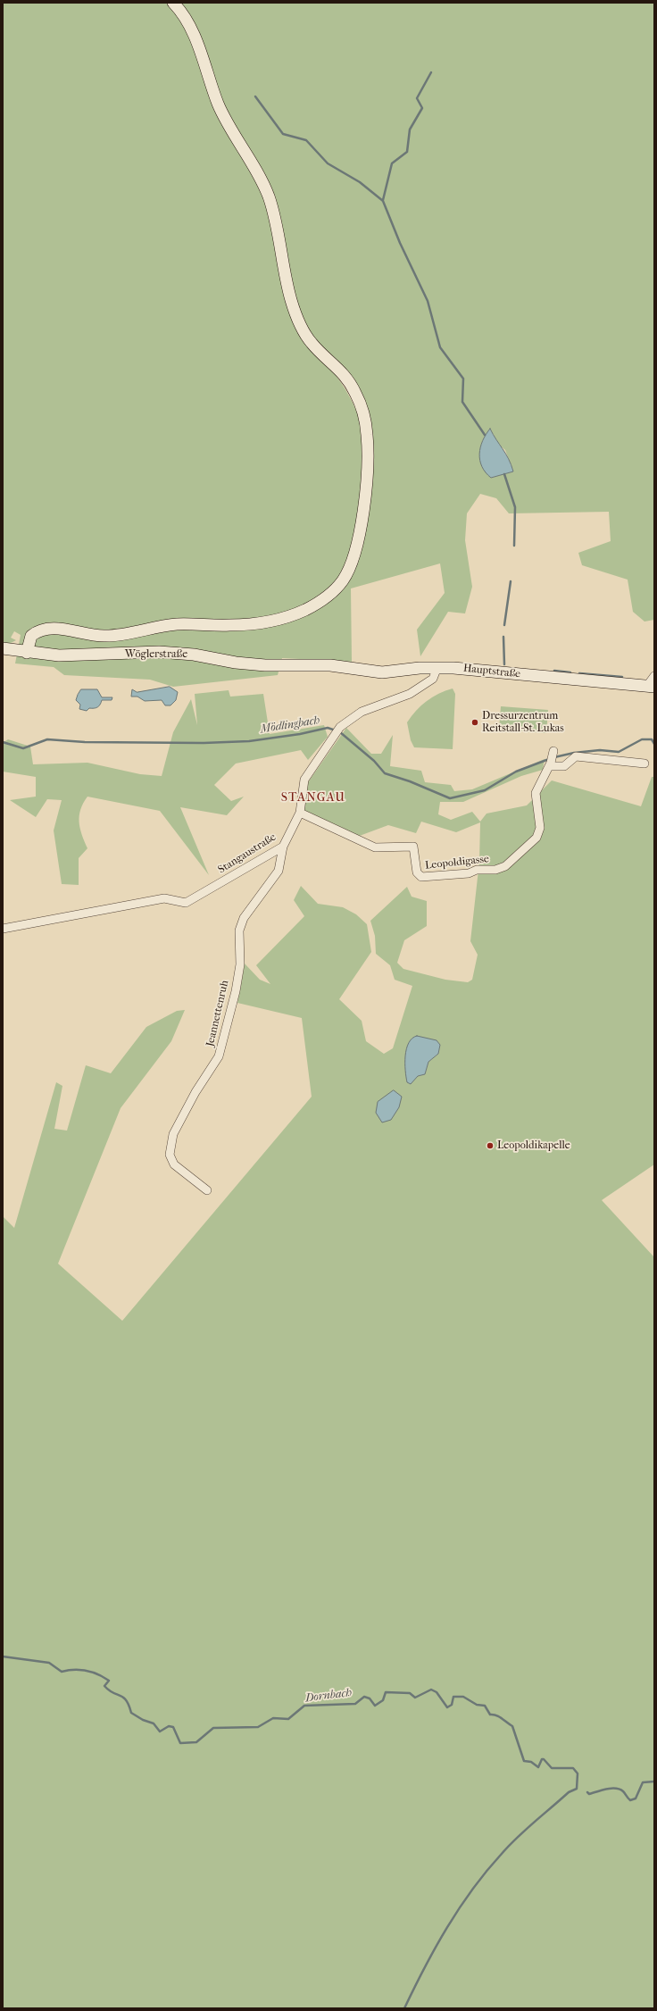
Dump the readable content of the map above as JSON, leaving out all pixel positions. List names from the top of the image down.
{
  "streets": {
    "main road": ["Wöglerstraße", "Hauptstraße"],
    "street": ["Stangaustraße", "Leopoldigasse", "Jeannettenruh"]
  },
  "crossings": [
    ["Wöglerstraße", "Hauptstraße"],
    ["Hauptstraße", "Stangaustraße"],
    ["Stangaustraße", "Leopoldigasse"],
    ["Stangaustraße", "Jeannettenruh"]
  ],
  "districts": ["STANGAU"],
  "water": ["Mödlingbach", "Dornbach"],
  "places": ["Dressurzentrum Reitstall-St. Lukas", "Leopoldikapelle"]
}
